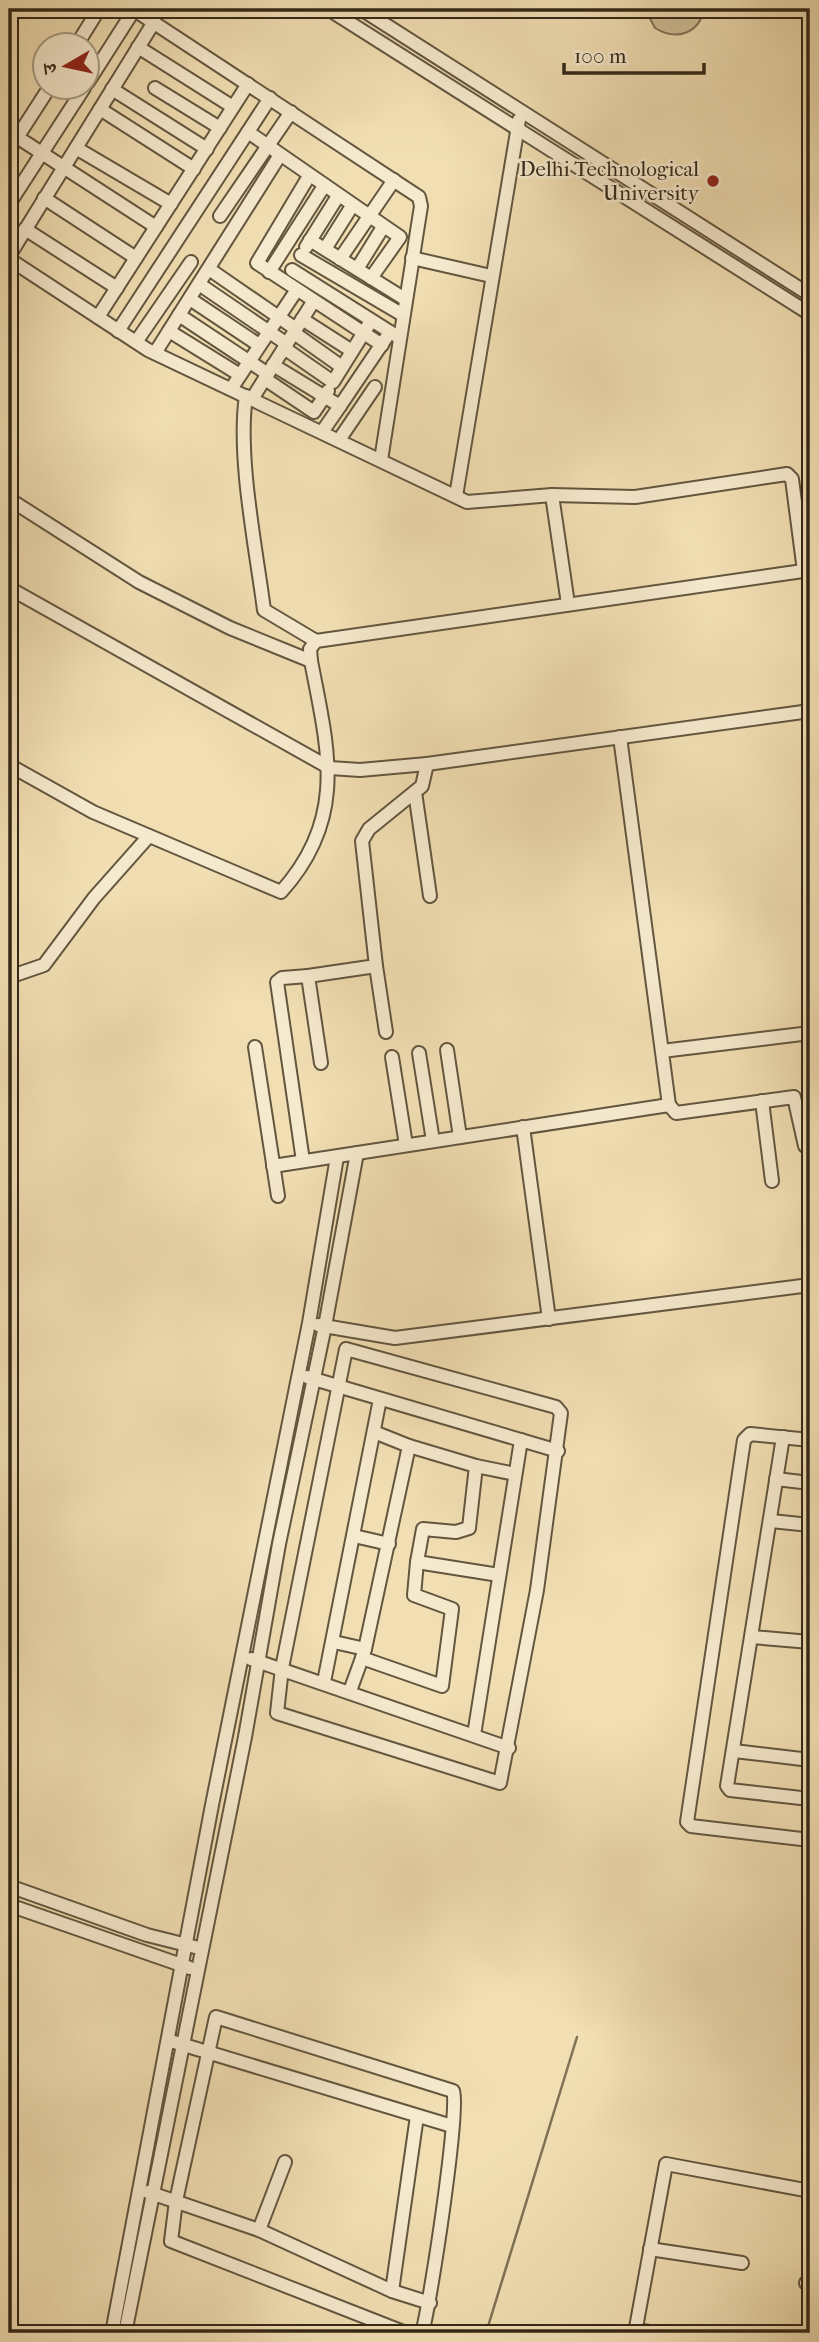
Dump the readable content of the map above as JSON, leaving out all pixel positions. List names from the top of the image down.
{
  "places": ["Delhi Technological University"],
  "scale_bar": "100 m",
  "north": "left"
}
